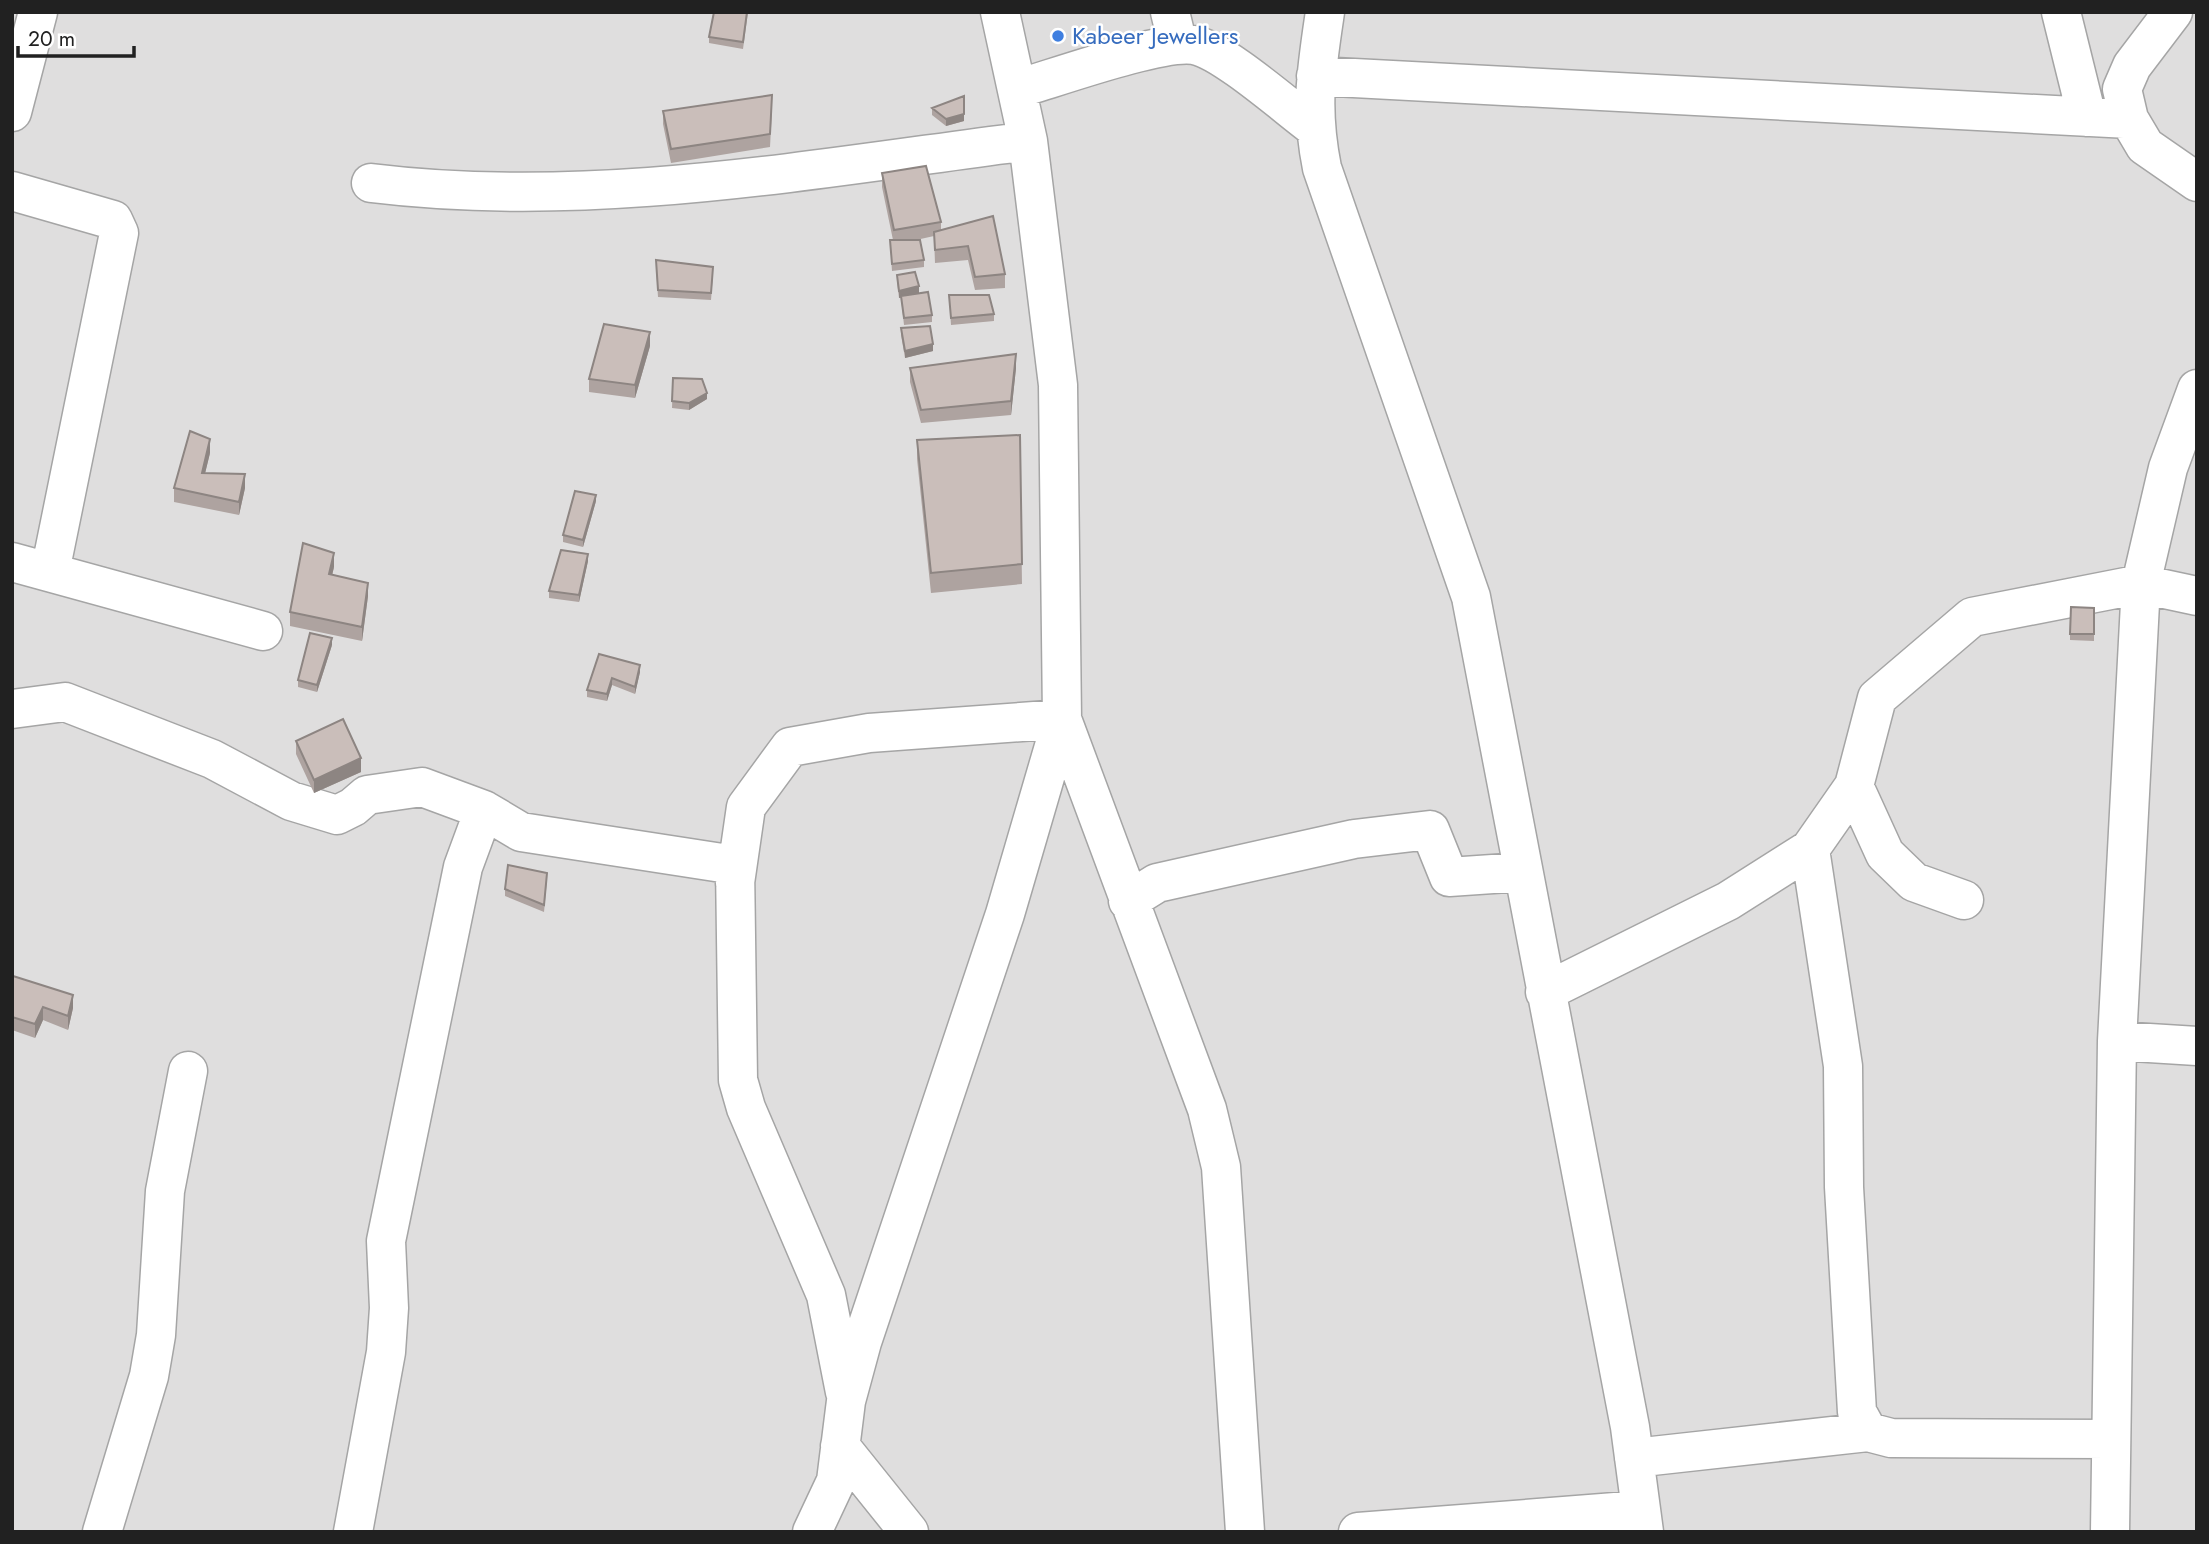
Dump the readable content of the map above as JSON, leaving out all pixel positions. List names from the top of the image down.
{
  "places": ["Kabeer Jewellers"],
  "scale_bar": "20 m"
}
